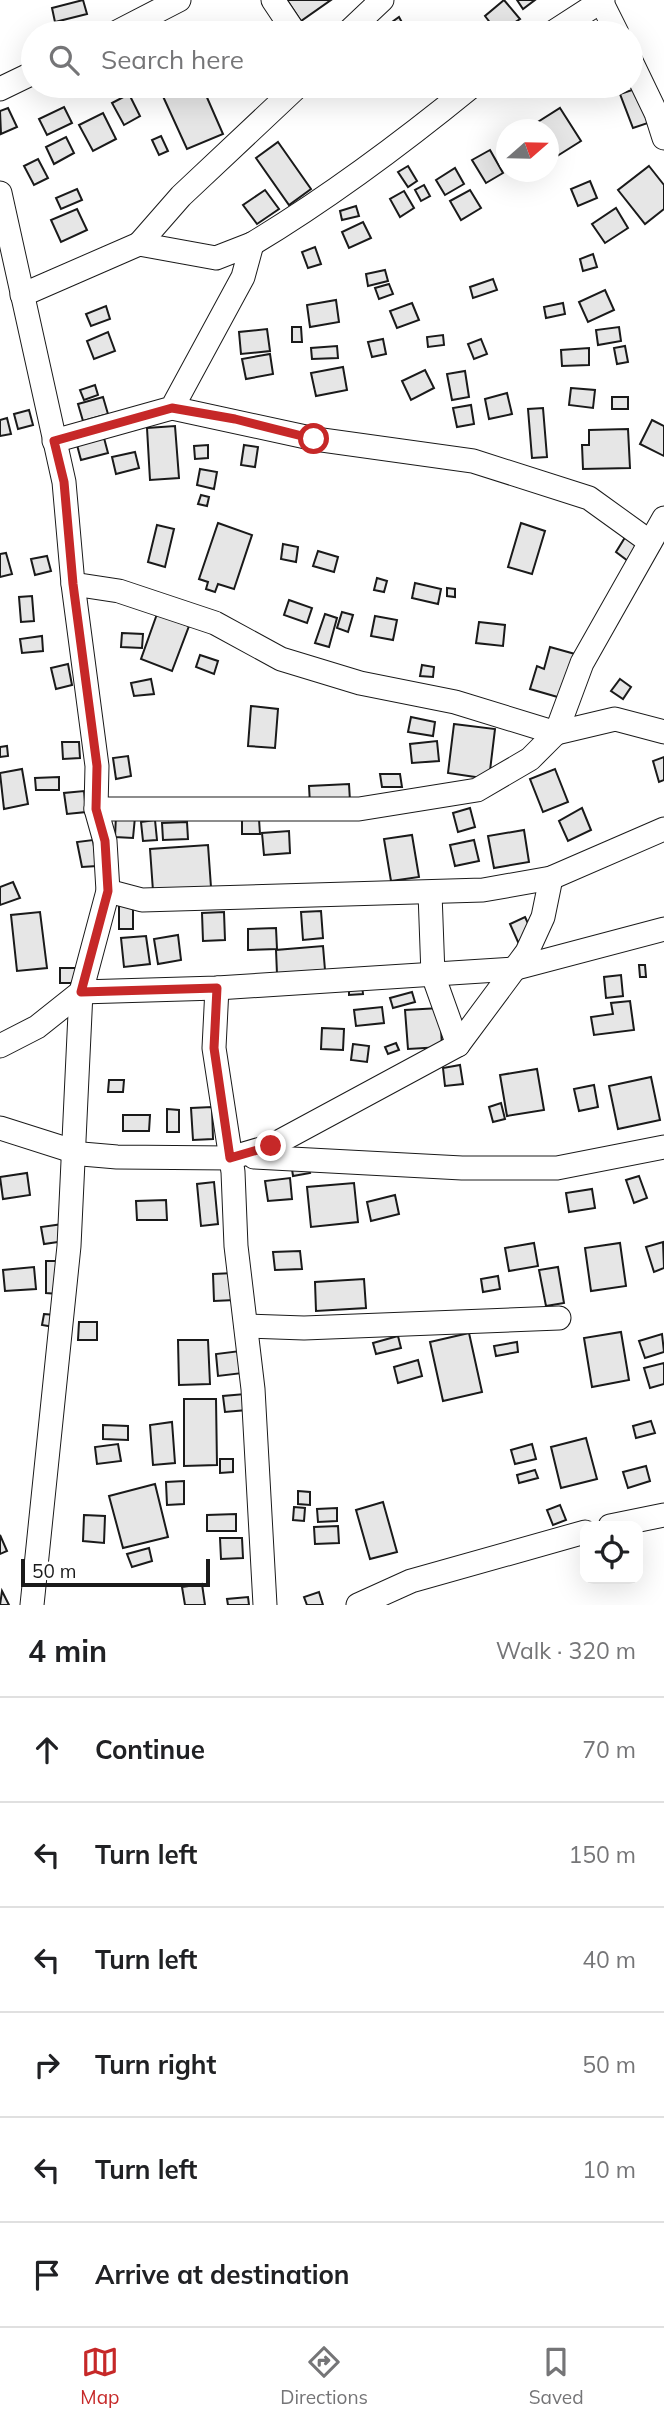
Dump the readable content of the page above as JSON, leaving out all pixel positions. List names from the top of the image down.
{
  "scale_bar": "50 m",
  "north": "right",
  "page": {
    "search": "Search here",
    "scale": "50 m",
    "heading": ["4 min", "Walk · 320 m"],
    "list": [
      ["Continue", "70 m"],
      ["Turn left", "150 m"],
      ["Turn left", "40 m"],
      ["Turn right", "50 m"],
      ["Turn left", "10 m"],
      "Arrive at destination"
    ],
    "nav": ["Map", "Directions", "Saved"]
  }
}
